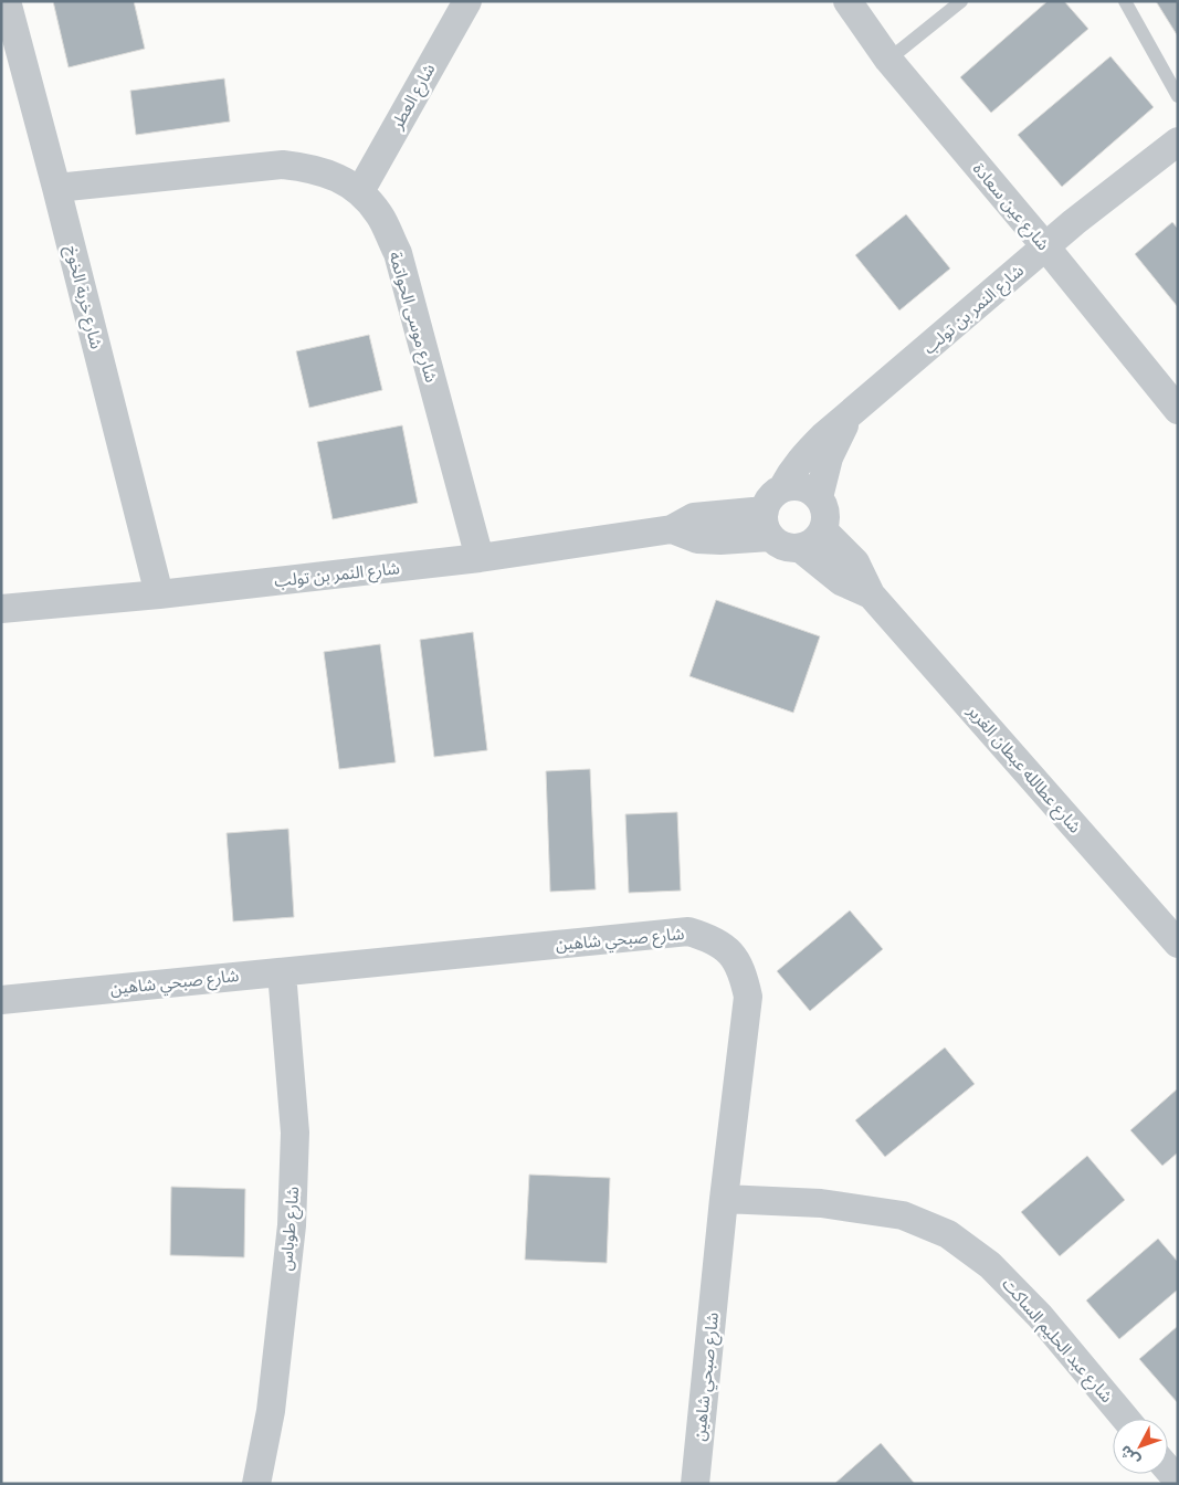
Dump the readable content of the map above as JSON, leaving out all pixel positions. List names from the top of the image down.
{
  "streets": {
    "street": [
      "شارع العطر",
      "شارع عين سعادة",
      "شارع خربة الخوخ",
      "شارع النمر بن تولب",
      "شارع موسى الحواتمة",
      "شارع عطالله عبطان الغرير",
      "شارع صبحي شاهين",
      "شارع طوباس",
      "شارع عبد الحليم الساكت"
    ]
  },
  "crossings": [
    ["شارع العطر", "شارع موسى الحواتمة"],
    ["شارع عين سعادة", "شارع النمر بن تولب"],
    ["شارع خربة الخوخ", "شارع النمر بن تولب"],
    ["شارع خربة الخوخ", "شارع موسى الحواتمة"],
    ["شارع النمر بن تولب", "شارع موسى الحواتمة"],
    ["شارع النمر بن تولب", "شارع عطالله عبطان الغرير"],
    ["شارع صبحي شاهين", "شارع طوباس"],
    ["شارع صبحي شاهين", "شارع عبد الحليم الساكت"]
  ],
  "north": "bottom left"
}
